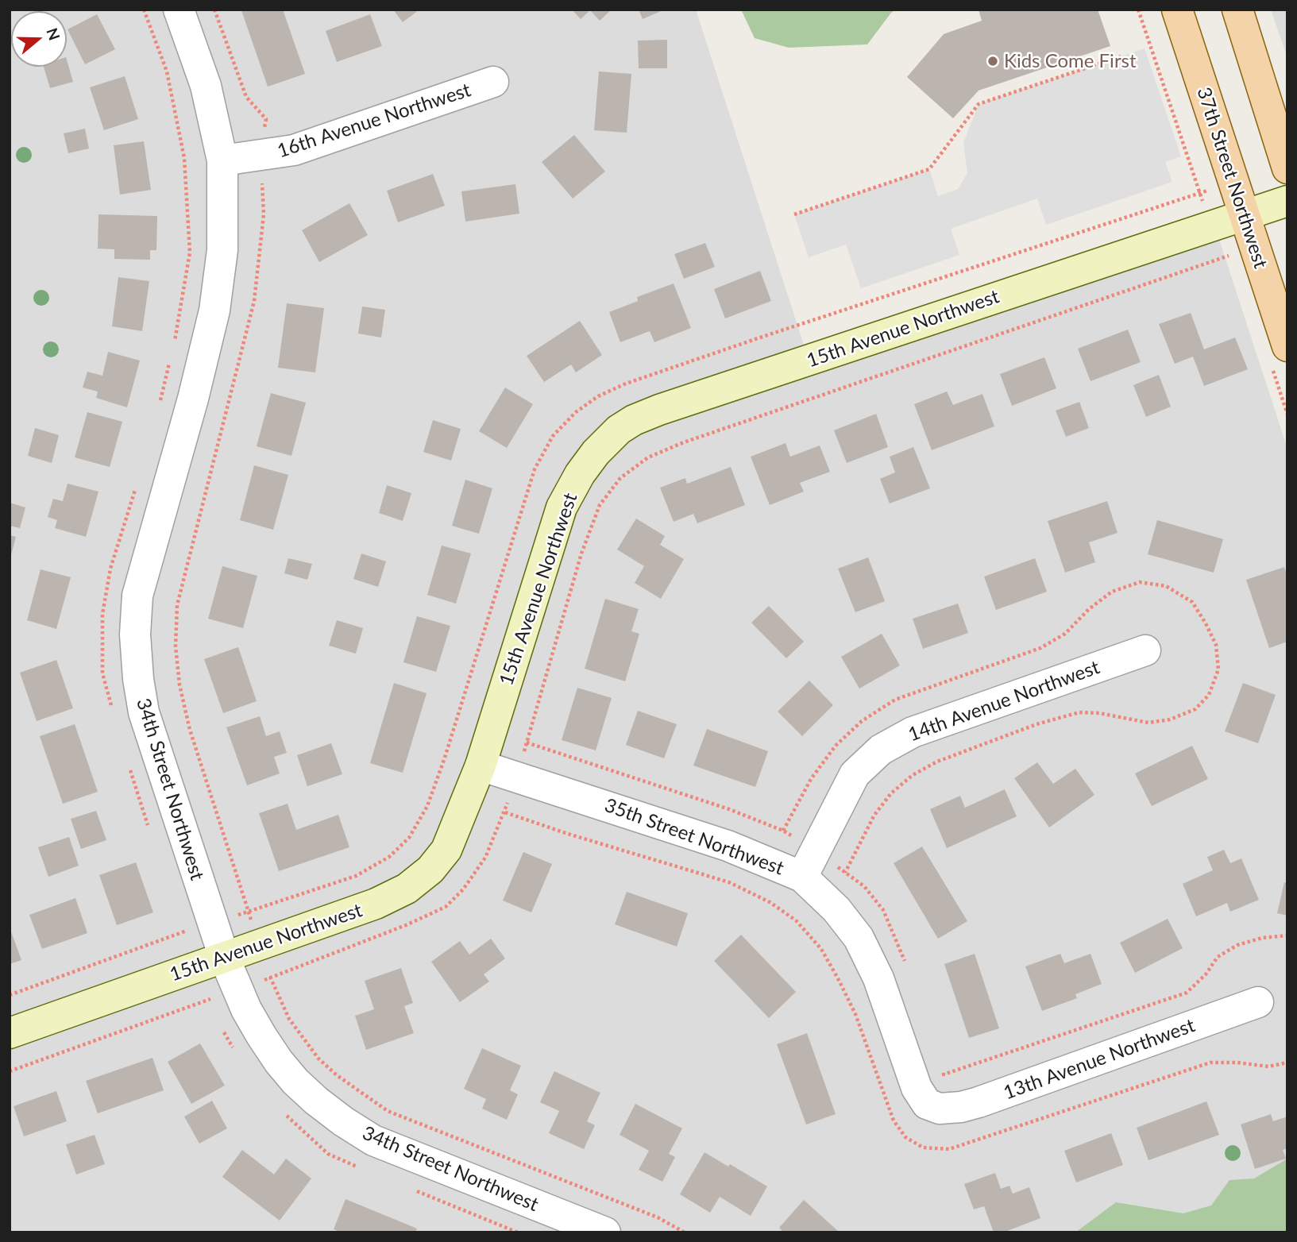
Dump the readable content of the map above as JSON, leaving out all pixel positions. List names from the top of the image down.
{
  "streets": {
    "main road": ["37th Street Northwest"],
    "street": [
      "16th Avenue Northwest",
      "15th Avenue Northwest",
      "14th Avenue Northwest",
      "34th Street Northwest",
      "35th Street Northwest",
      "13th Avenue Northwest"
    ]
  },
  "crossings": [
    ["16th Avenue Northwest", "34th Street Northwest"],
    ["37th Street Northwest", "15th Avenue Northwest"],
    ["15th Avenue Northwest", "34th Street Northwest"],
    ["15th Avenue Northwest", "35th Street Northwest"],
    ["14th Avenue Northwest", "35th Street Northwest"],
    ["35th Street Northwest", "13th Avenue Northwest"]
  ],
  "places": ["Kids Come First"],
  "north": "right"
}
